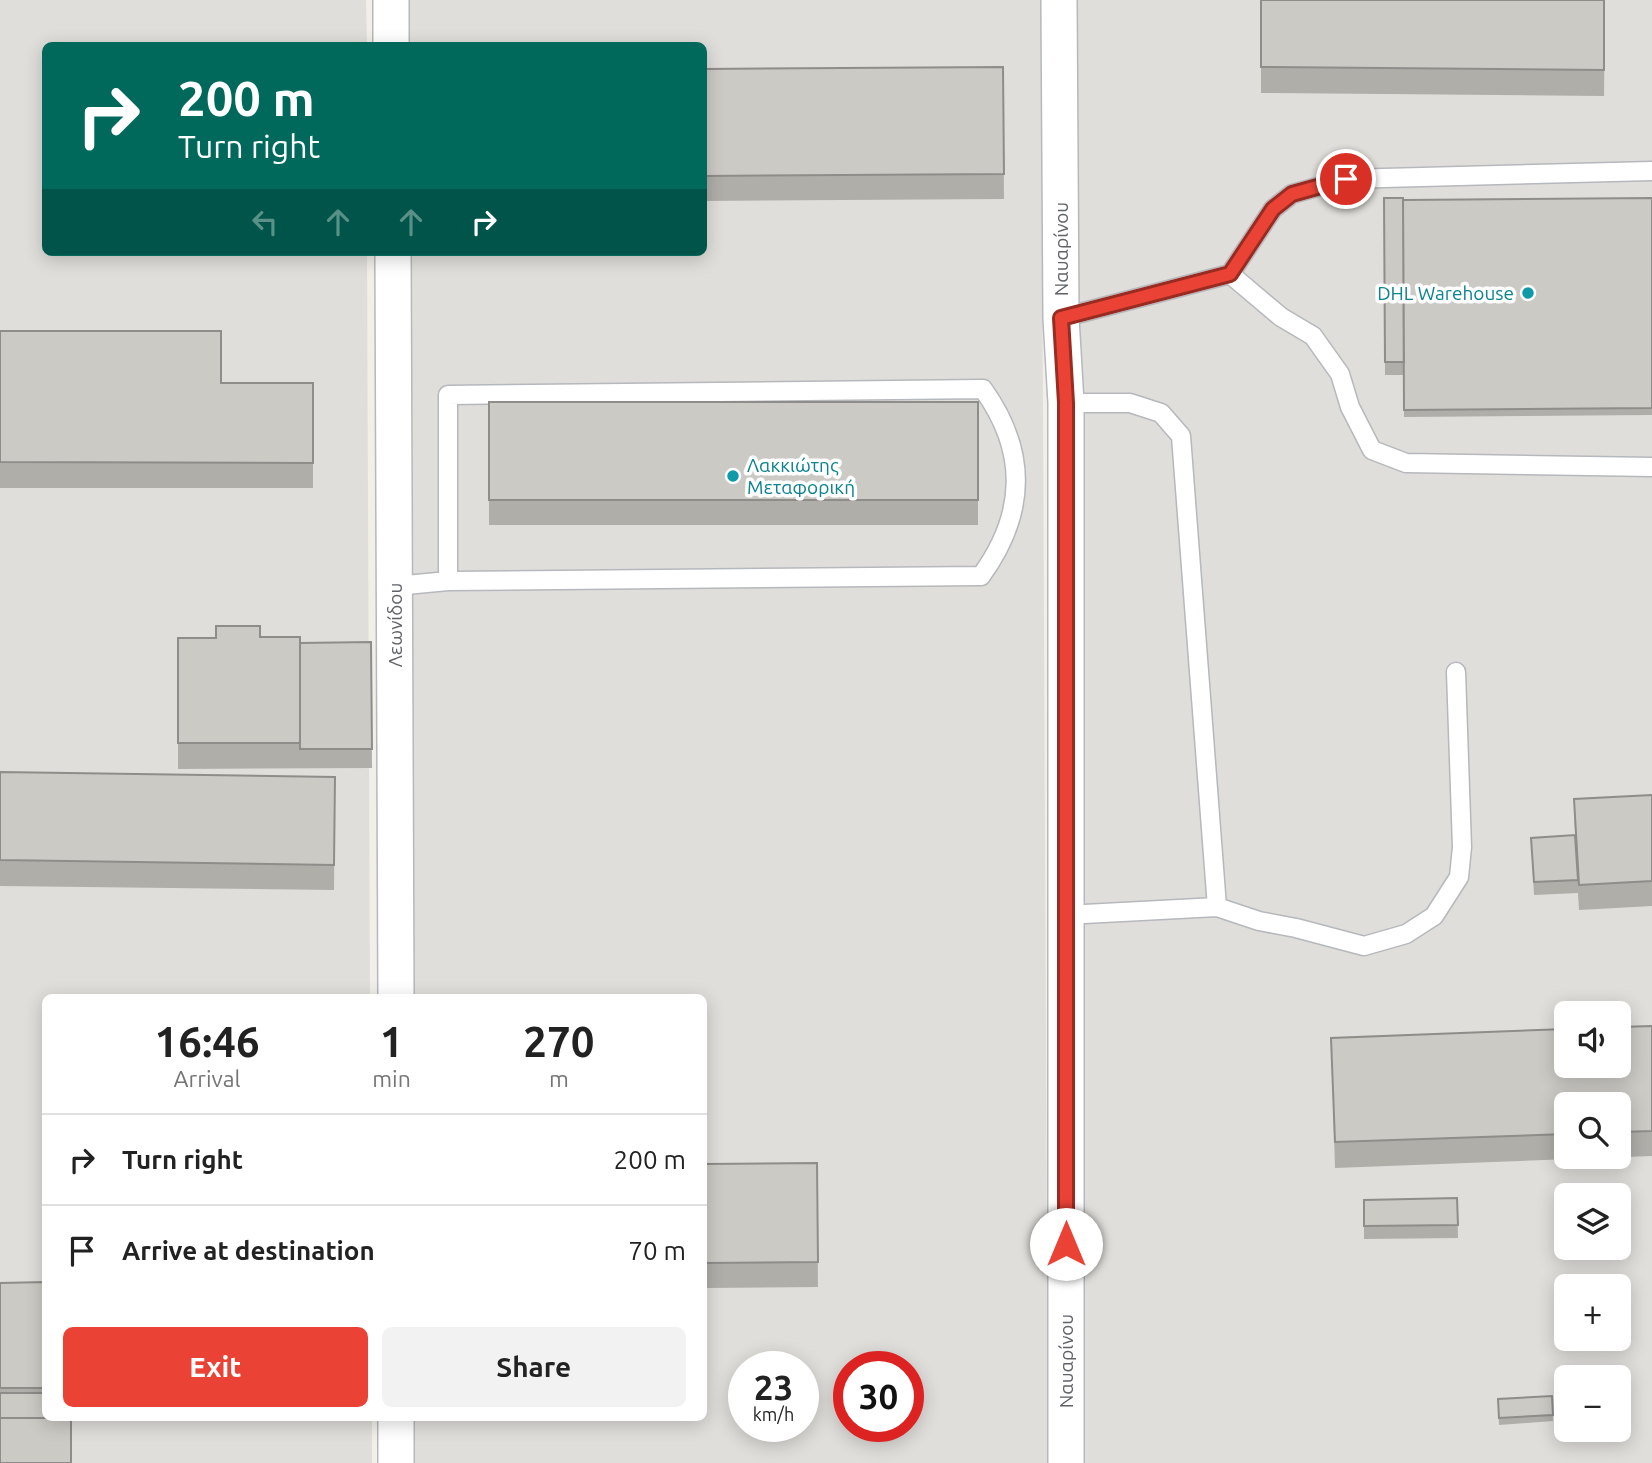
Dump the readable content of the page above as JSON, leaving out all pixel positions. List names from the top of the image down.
{
  "streets": {
    "street": ["Ναυαρίνου", "Λεωνίδου"]
  },
  "places": ["DHL Warehouse", "Λακκιώτης Μεταφορική"],
  "page": {
    "turn": ["200 m", "Turn right"],
    "eta": [
      "16:46",
      "Arrival",
      "1",
      "min",
      "270",
      "m"
    ],
    "map_buttons": ["+", "−"],
    "list": [
      {
        "name": "Turn right",
        "value": "200 m"
      },
      {
        "name": "Arrive at destination",
        "value": "70 m"
      }
    ],
    "buttons": ["Exit", "Share"],
    "speed": "23 km/h",
    "limit": "30"
  }
}
